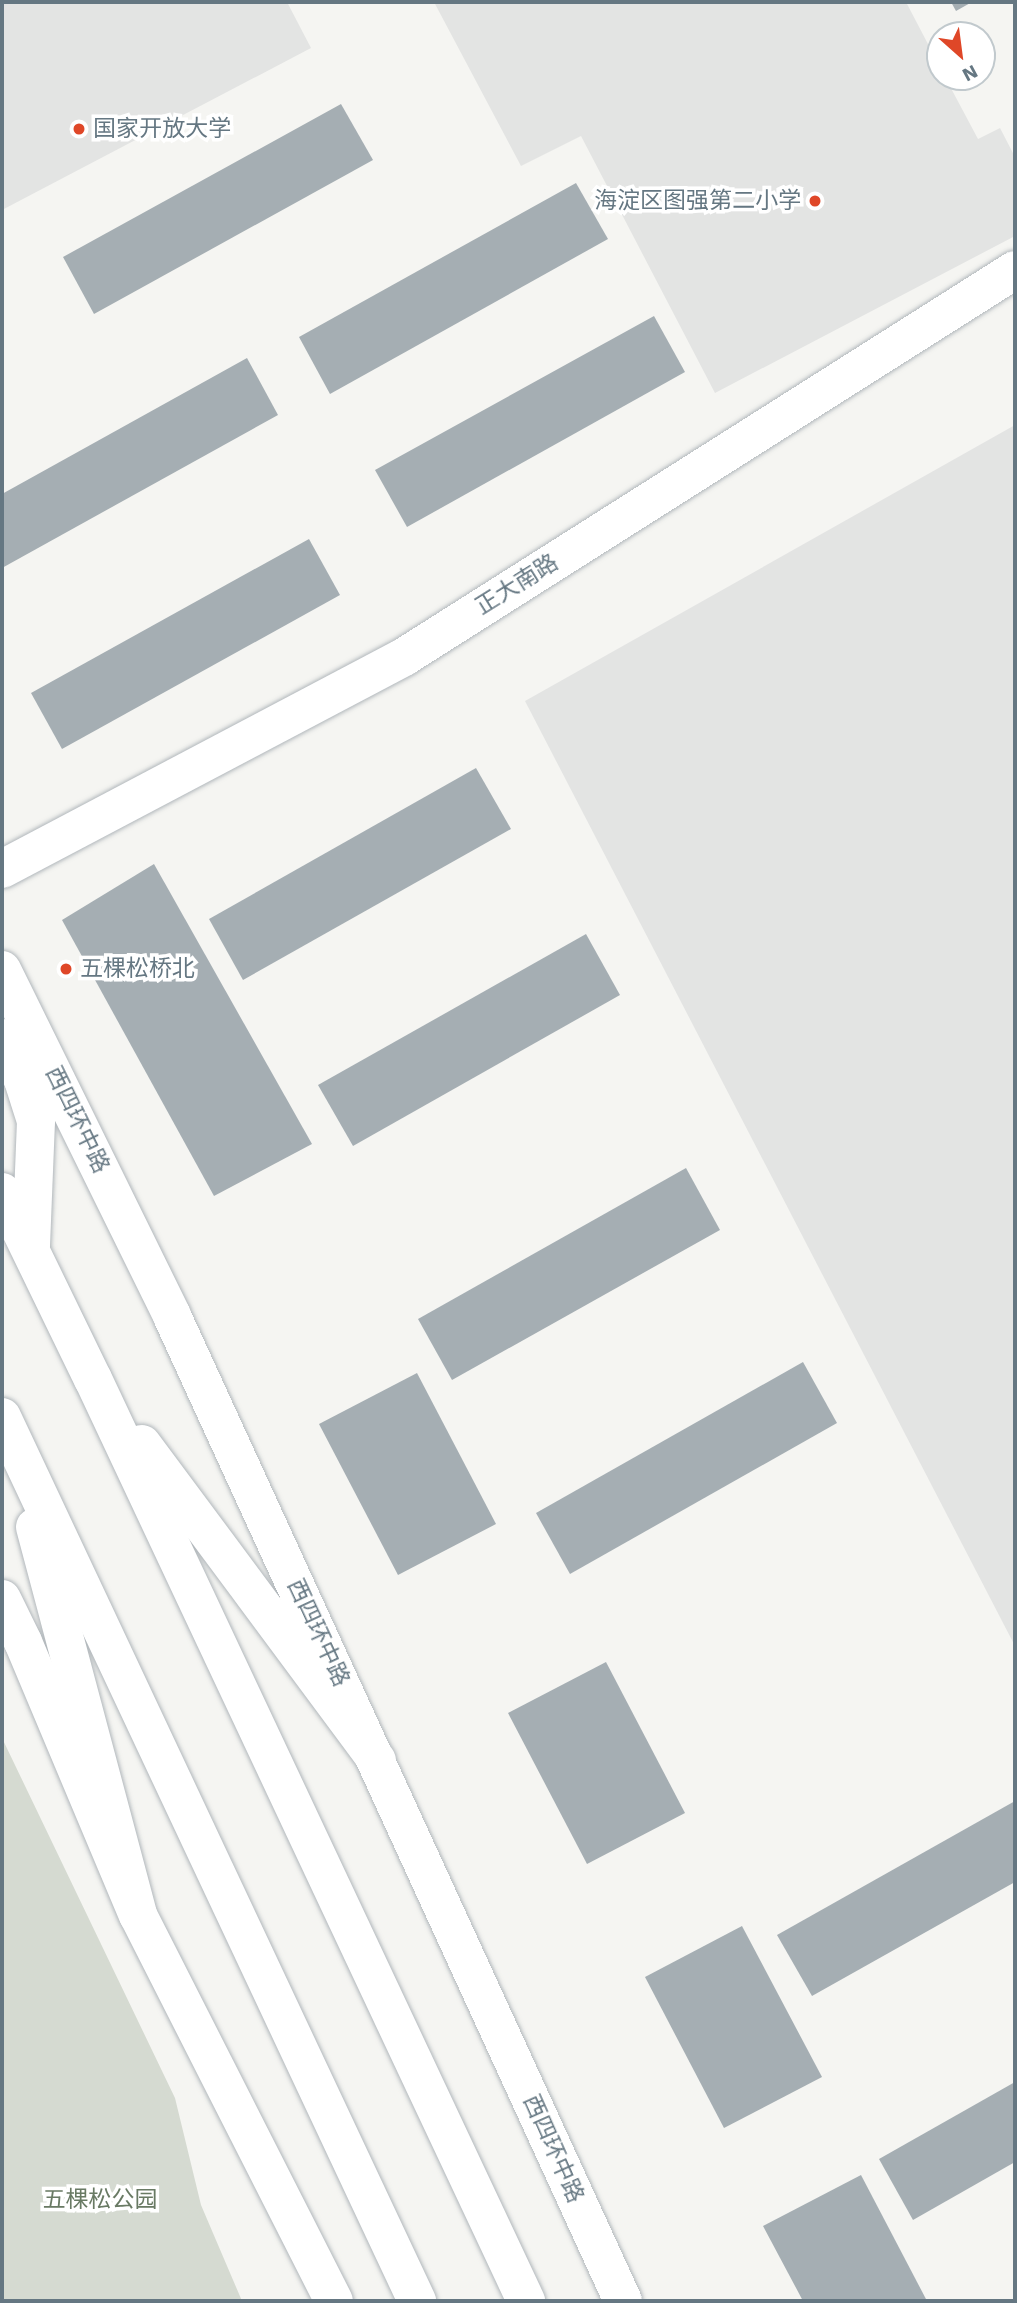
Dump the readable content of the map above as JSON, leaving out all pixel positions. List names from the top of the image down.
{
  "streets": {
    "main road": ["正大南路", "西四环中路"]
  },
  "parks": ["五棵松公园"],
  "places": ["国家开放大学", "海淀区图强第二小学", "五棵松桥北"],
  "north": "bottom right"
}
